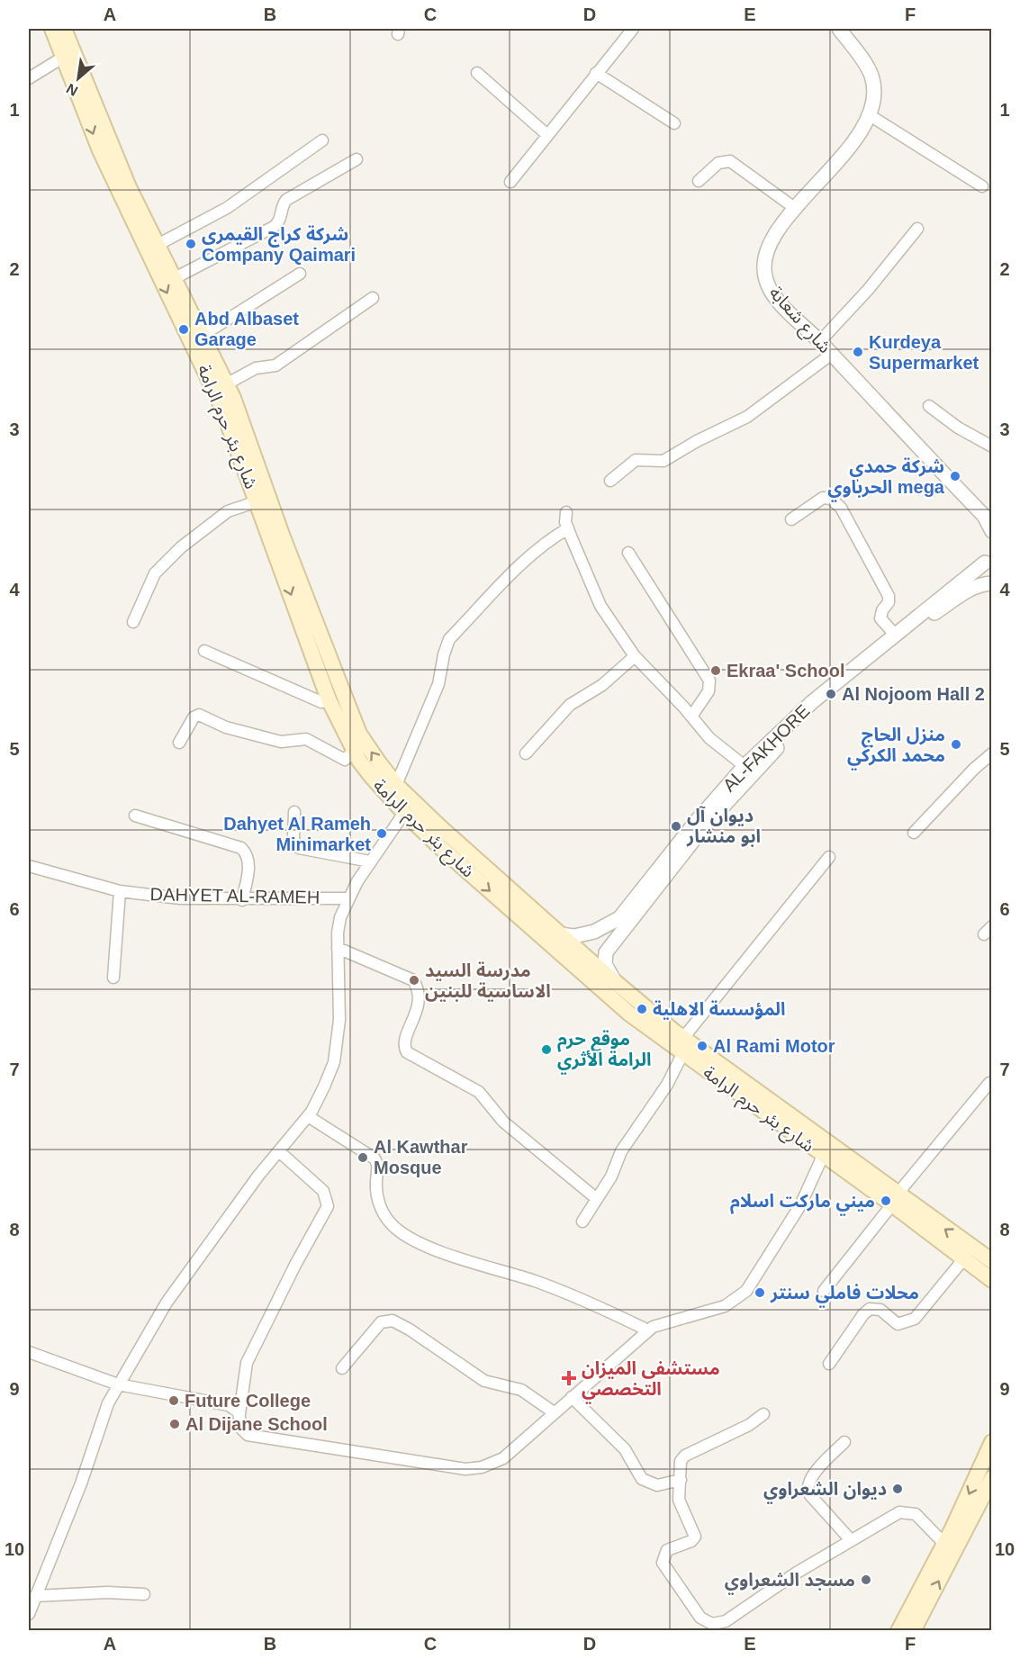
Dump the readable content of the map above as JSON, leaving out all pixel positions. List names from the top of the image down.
{
  "streets": {
    "main road": ["شارع بئر حرم الرامة"],
    "street": ["شارع شعابة", "AL-FAKHORE", "DAHYET AL-RAMEH"]
  },
  "crossings": [
    ["شارع بئر حرم الرامة", "AL-FAKHORE"]
  ],
  "places": {
    "other": [
      "شركة كراج القيمري Company Qaimari",
      "Abd Albaset Garage",
      "Kurdeya Supermarket",
      "شركة حمدي الحرباوي mega",
      "Ekraa' School",
      "Al Nojoom Hall 2",
      "منزل الحاج محمد الكركي",
      "ديوان آل ابو منشار",
      "Dahyet Al Rameh Minimarket",
      "مدرسة السيد الاساسية للبنين",
      "المؤسسة الاهلية",
      "Al Rami Motor",
      "موقع حرم الرامة الأثري",
      "Al Kawthar Mosque",
      "ميني ماركت اسلام",
      "محلات فاملي سنتر",
      "Future College",
      "Al Dijane School",
      "ديوان الشعراوي",
      "مسجد الشعراوي"
    ],
    "health": ["مستشفى الميزان التخصصي"]
  },
  "north": "bottom left",
  "grid": {
    "columns": [
      "A",
      "B",
      "C",
      "D",
      "E",
      "F"
    ],
    "rows": [
      "1",
      "2",
      "3",
      "4",
      "5",
      "6",
      "7",
      "8",
      "9",
      "10"
    ]
  }
}
